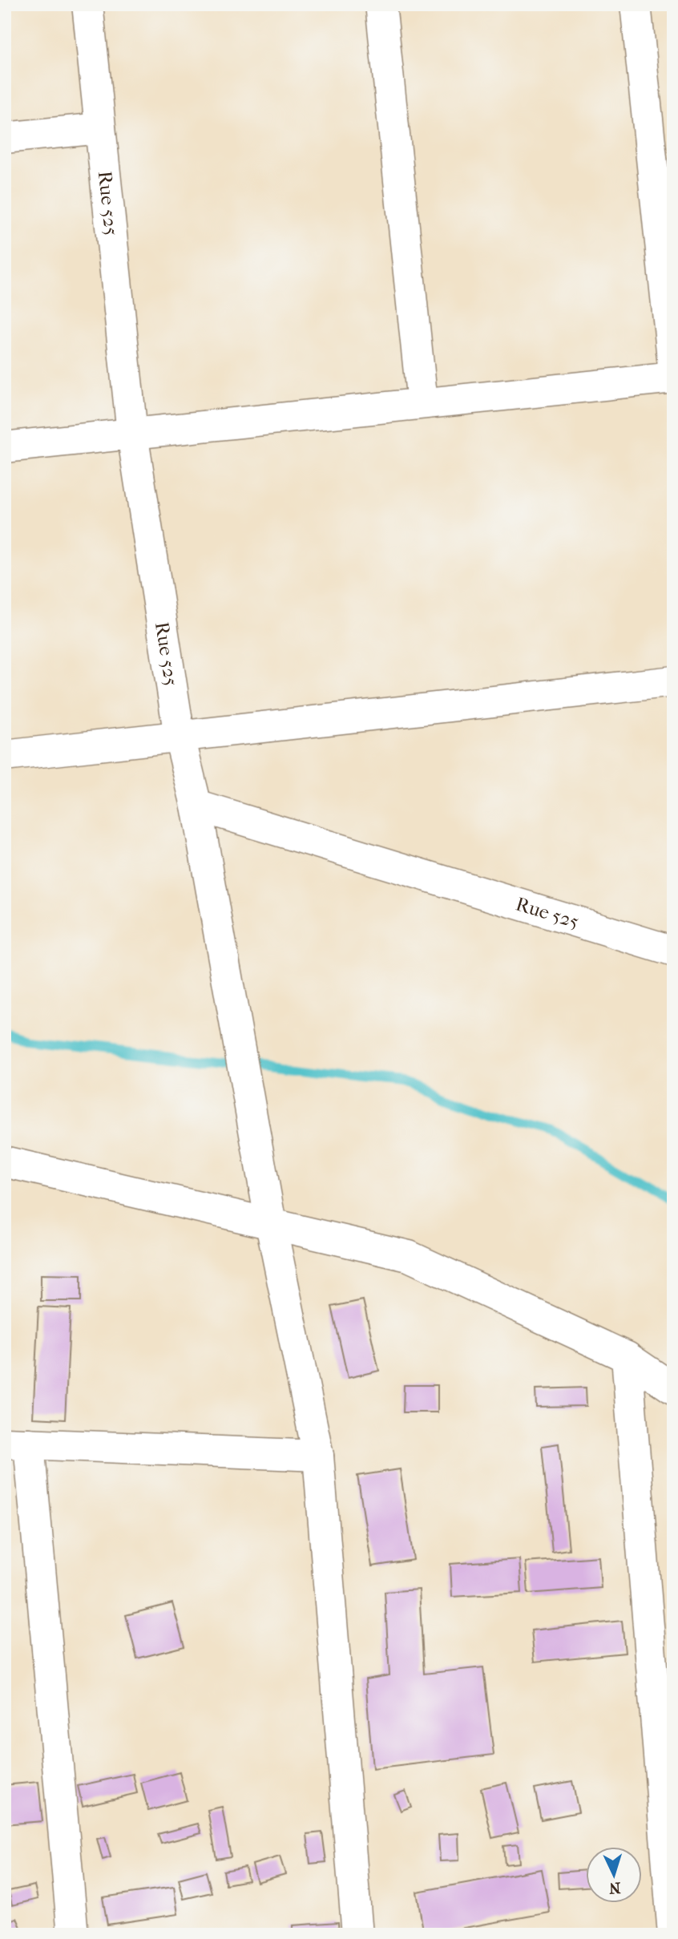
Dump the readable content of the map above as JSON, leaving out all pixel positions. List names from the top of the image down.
{
  "streets": {
    "street": ["Rue 525"]
  },
  "north": "bottom"
}
